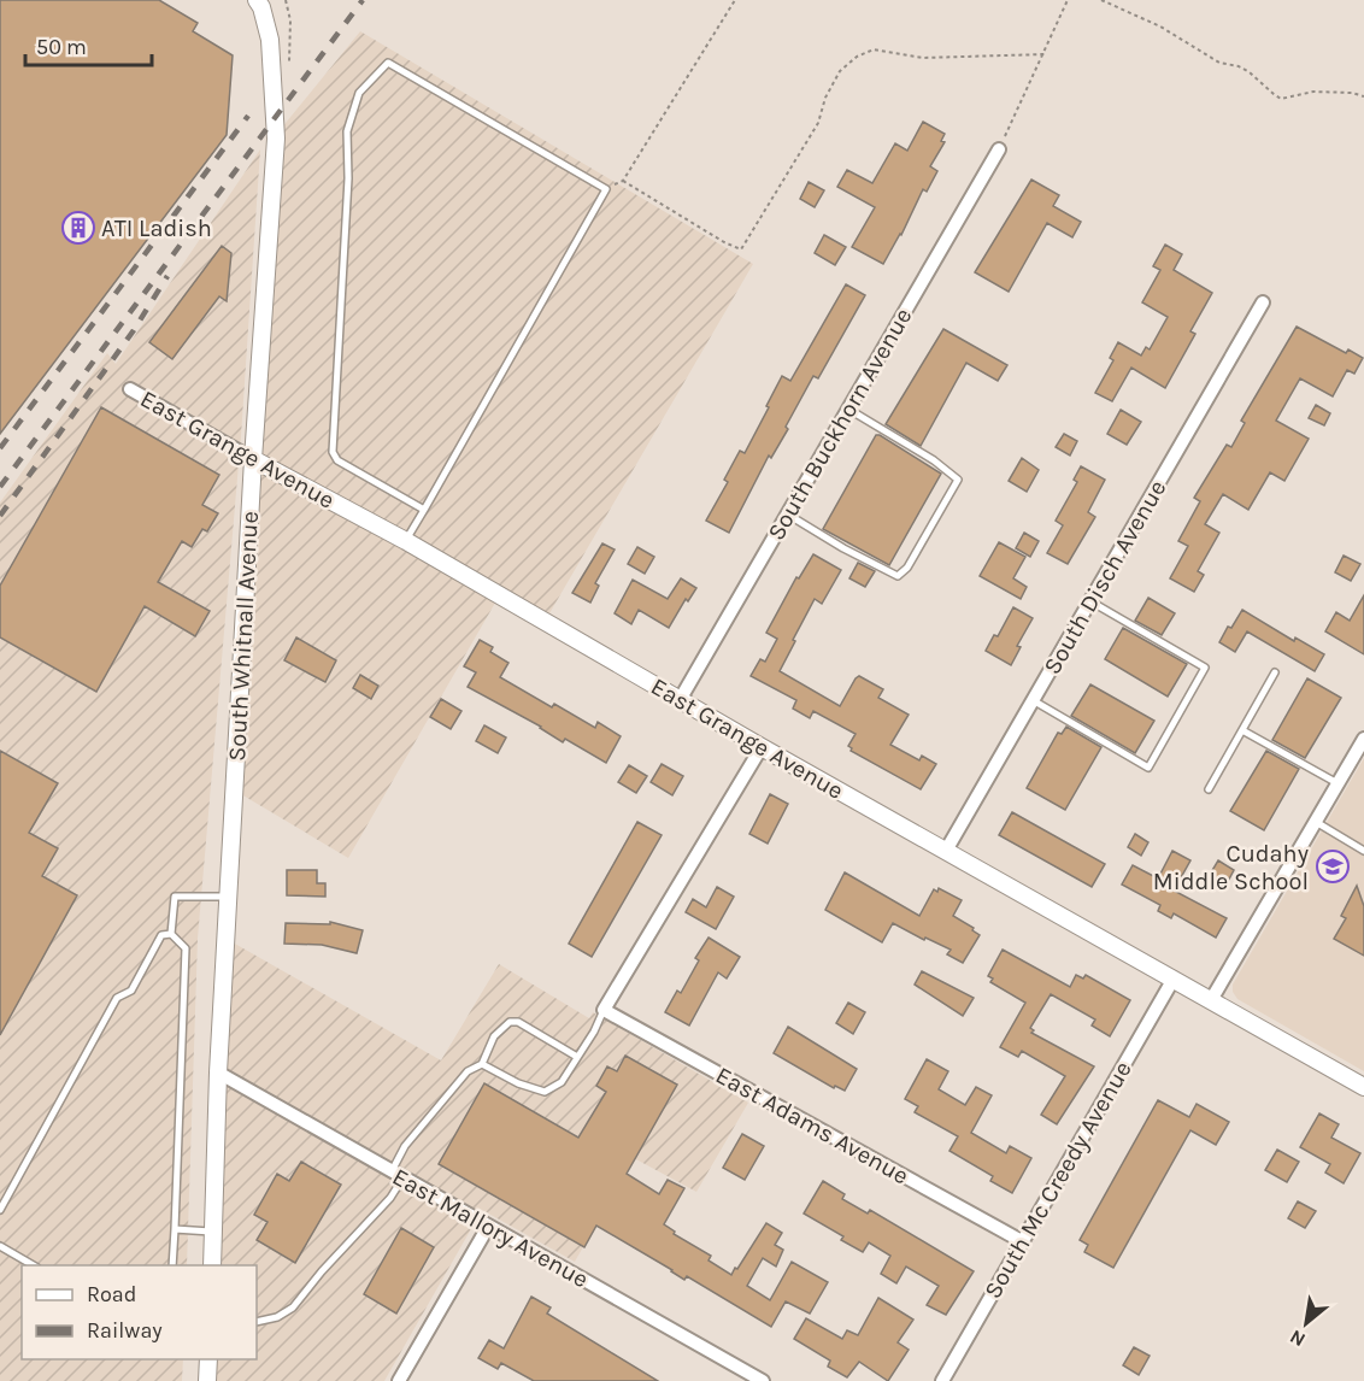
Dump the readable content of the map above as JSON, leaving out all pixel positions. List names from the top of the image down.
{
  "streets": {
    "street": [
      "South Buckhorn Avenue",
      "East Grange Avenue",
      "South Disch Avenue",
      "South Whitnall Avenue",
      "East Adams Avenue",
      "South Mc Creedy Avenue",
      "East Mallory Avenue"
    ]
  },
  "crossings": [
    ["South Buckhorn Avenue", "East Grange Avenue"],
    ["East Grange Avenue", "South Disch Avenue"],
    ["East Grange Avenue", "South Whitnall Avenue"],
    ["East Grange Avenue", "South Mc Creedy Avenue"],
    ["South Whitnall Avenue", "East Mallory Avenue"],
    ["East Adams Avenue", "South Mc Creedy Avenue"]
  ],
  "places": {
    "building": ["ATI Ladish"],
    "school or university": ["Cudahy Middle School"]
  },
  "legend": ["Road", "Railway"],
  "scale_bar": "50 m",
  "north": "bottom left"
}
